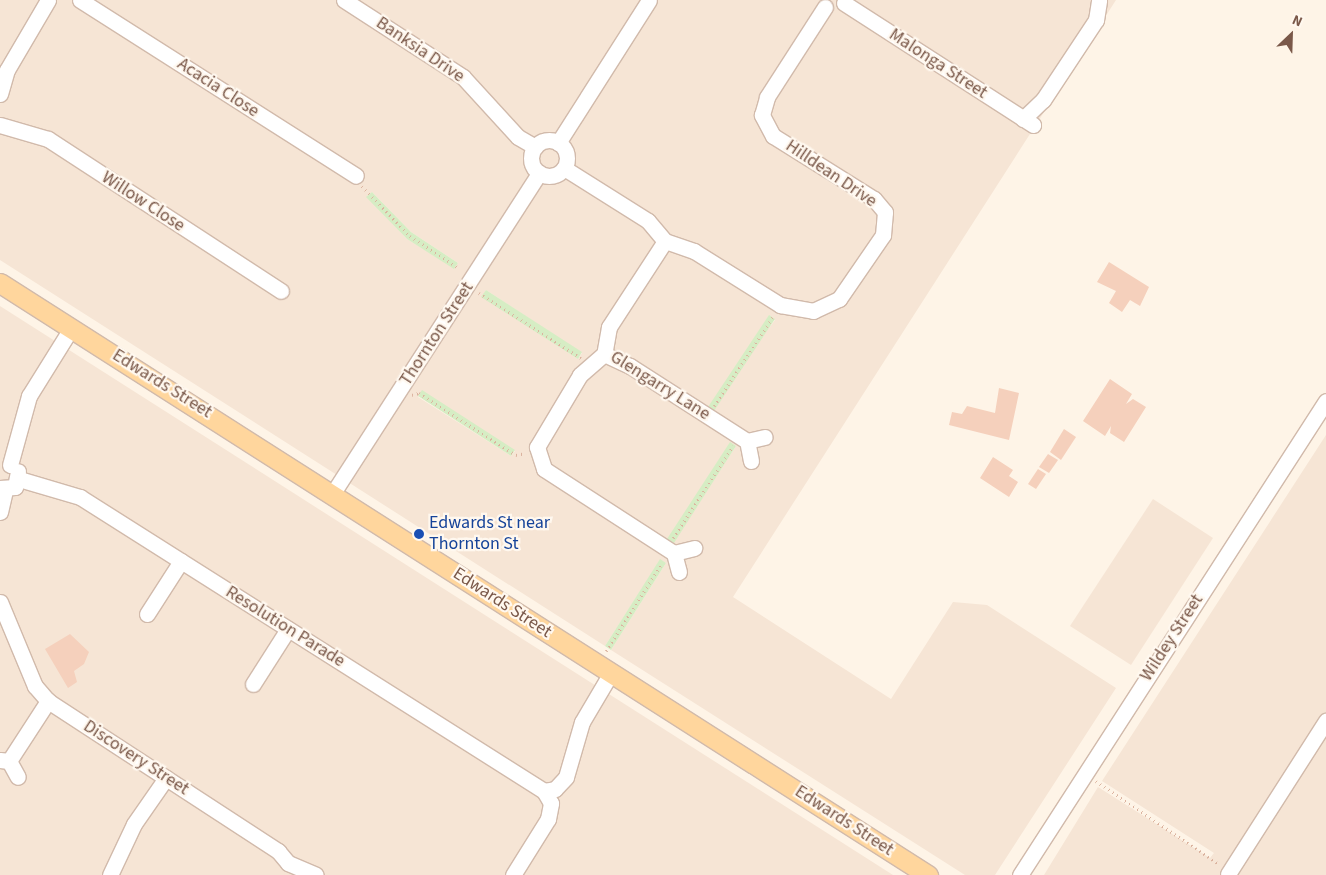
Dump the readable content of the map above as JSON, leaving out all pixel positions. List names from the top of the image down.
{
  "streets": {
    "main road": ["Edwards Street"],
    "street": [
      "Banksia Drive",
      "Malonga Street",
      "Acacia Close",
      "Hilldean Drive",
      "Willow Close",
      "Thornton Street",
      "Glengarry Lane",
      "Resolution Parade",
      "Wildey Street",
      "Discovery Street"
    ]
  },
  "crossings": [
    ["Banksia Drive", "Thornton Street"],
    ["Hilldean Drive", "Glengarry Lane"],
    ["Thornton Street", "Edwards Street"]
  ],
  "places": ["Edwards St near Thornton St"],
  "north": "top right"
}
